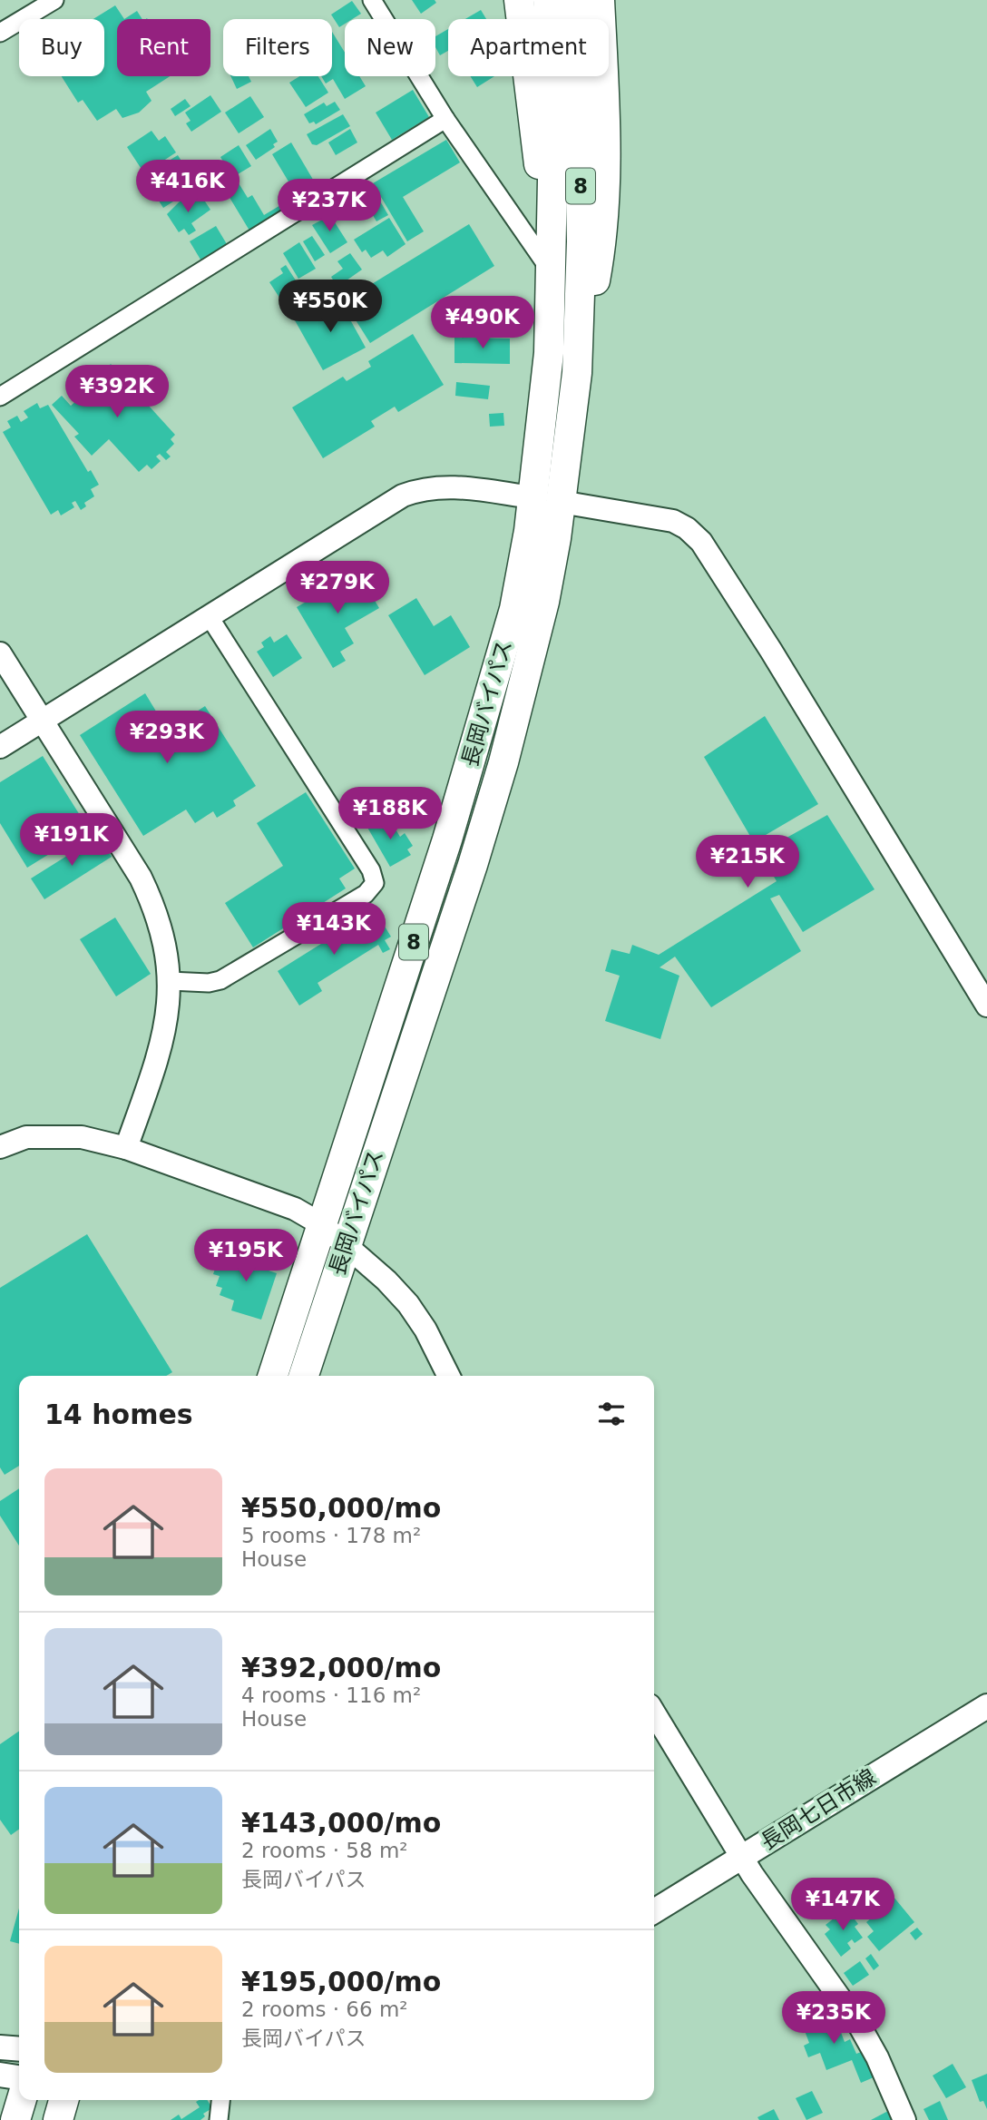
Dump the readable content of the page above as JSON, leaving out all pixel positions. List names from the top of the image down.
{
  "streets": {
    "highway": ["8", "長岡バイパス"],
    "main road": ["長岡七日市線"]
  },
  "page": {
    "chip": [
      "Buy",
      "Rent",
      "Filters",
      "New",
      "Apartment"
    ],
    "price": [
      "¥416K",
      "¥237K",
      "¥550K",
      "¥490K",
      "¥392K",
      "¥279K",
      "¥293K",
      "¥188K",
      "¥191K",
      "¥215K",
      "¥143K",
      "¥195K",
      "¥147K",
      "¥235K"
    ],
    "heading": "14 homes",
    "list": [
      {
        "name": "¥550,000/mo",
        "note": "5 rooms · 178 m² · House"
      },
      {
        "name": "¥392,000/mo",
        "note": "4 rooms · 116 m² · House"
      },
      {
        "name": "¥143,000/mo",
        "note": "2 rooms · 58 m² · 長岡バイパス"
      },
      {
        "name": "¥195,000/mo",
        "note": "2 rooms · 66 m² · 長岡バイパス"
      }
    ]
  }
}
